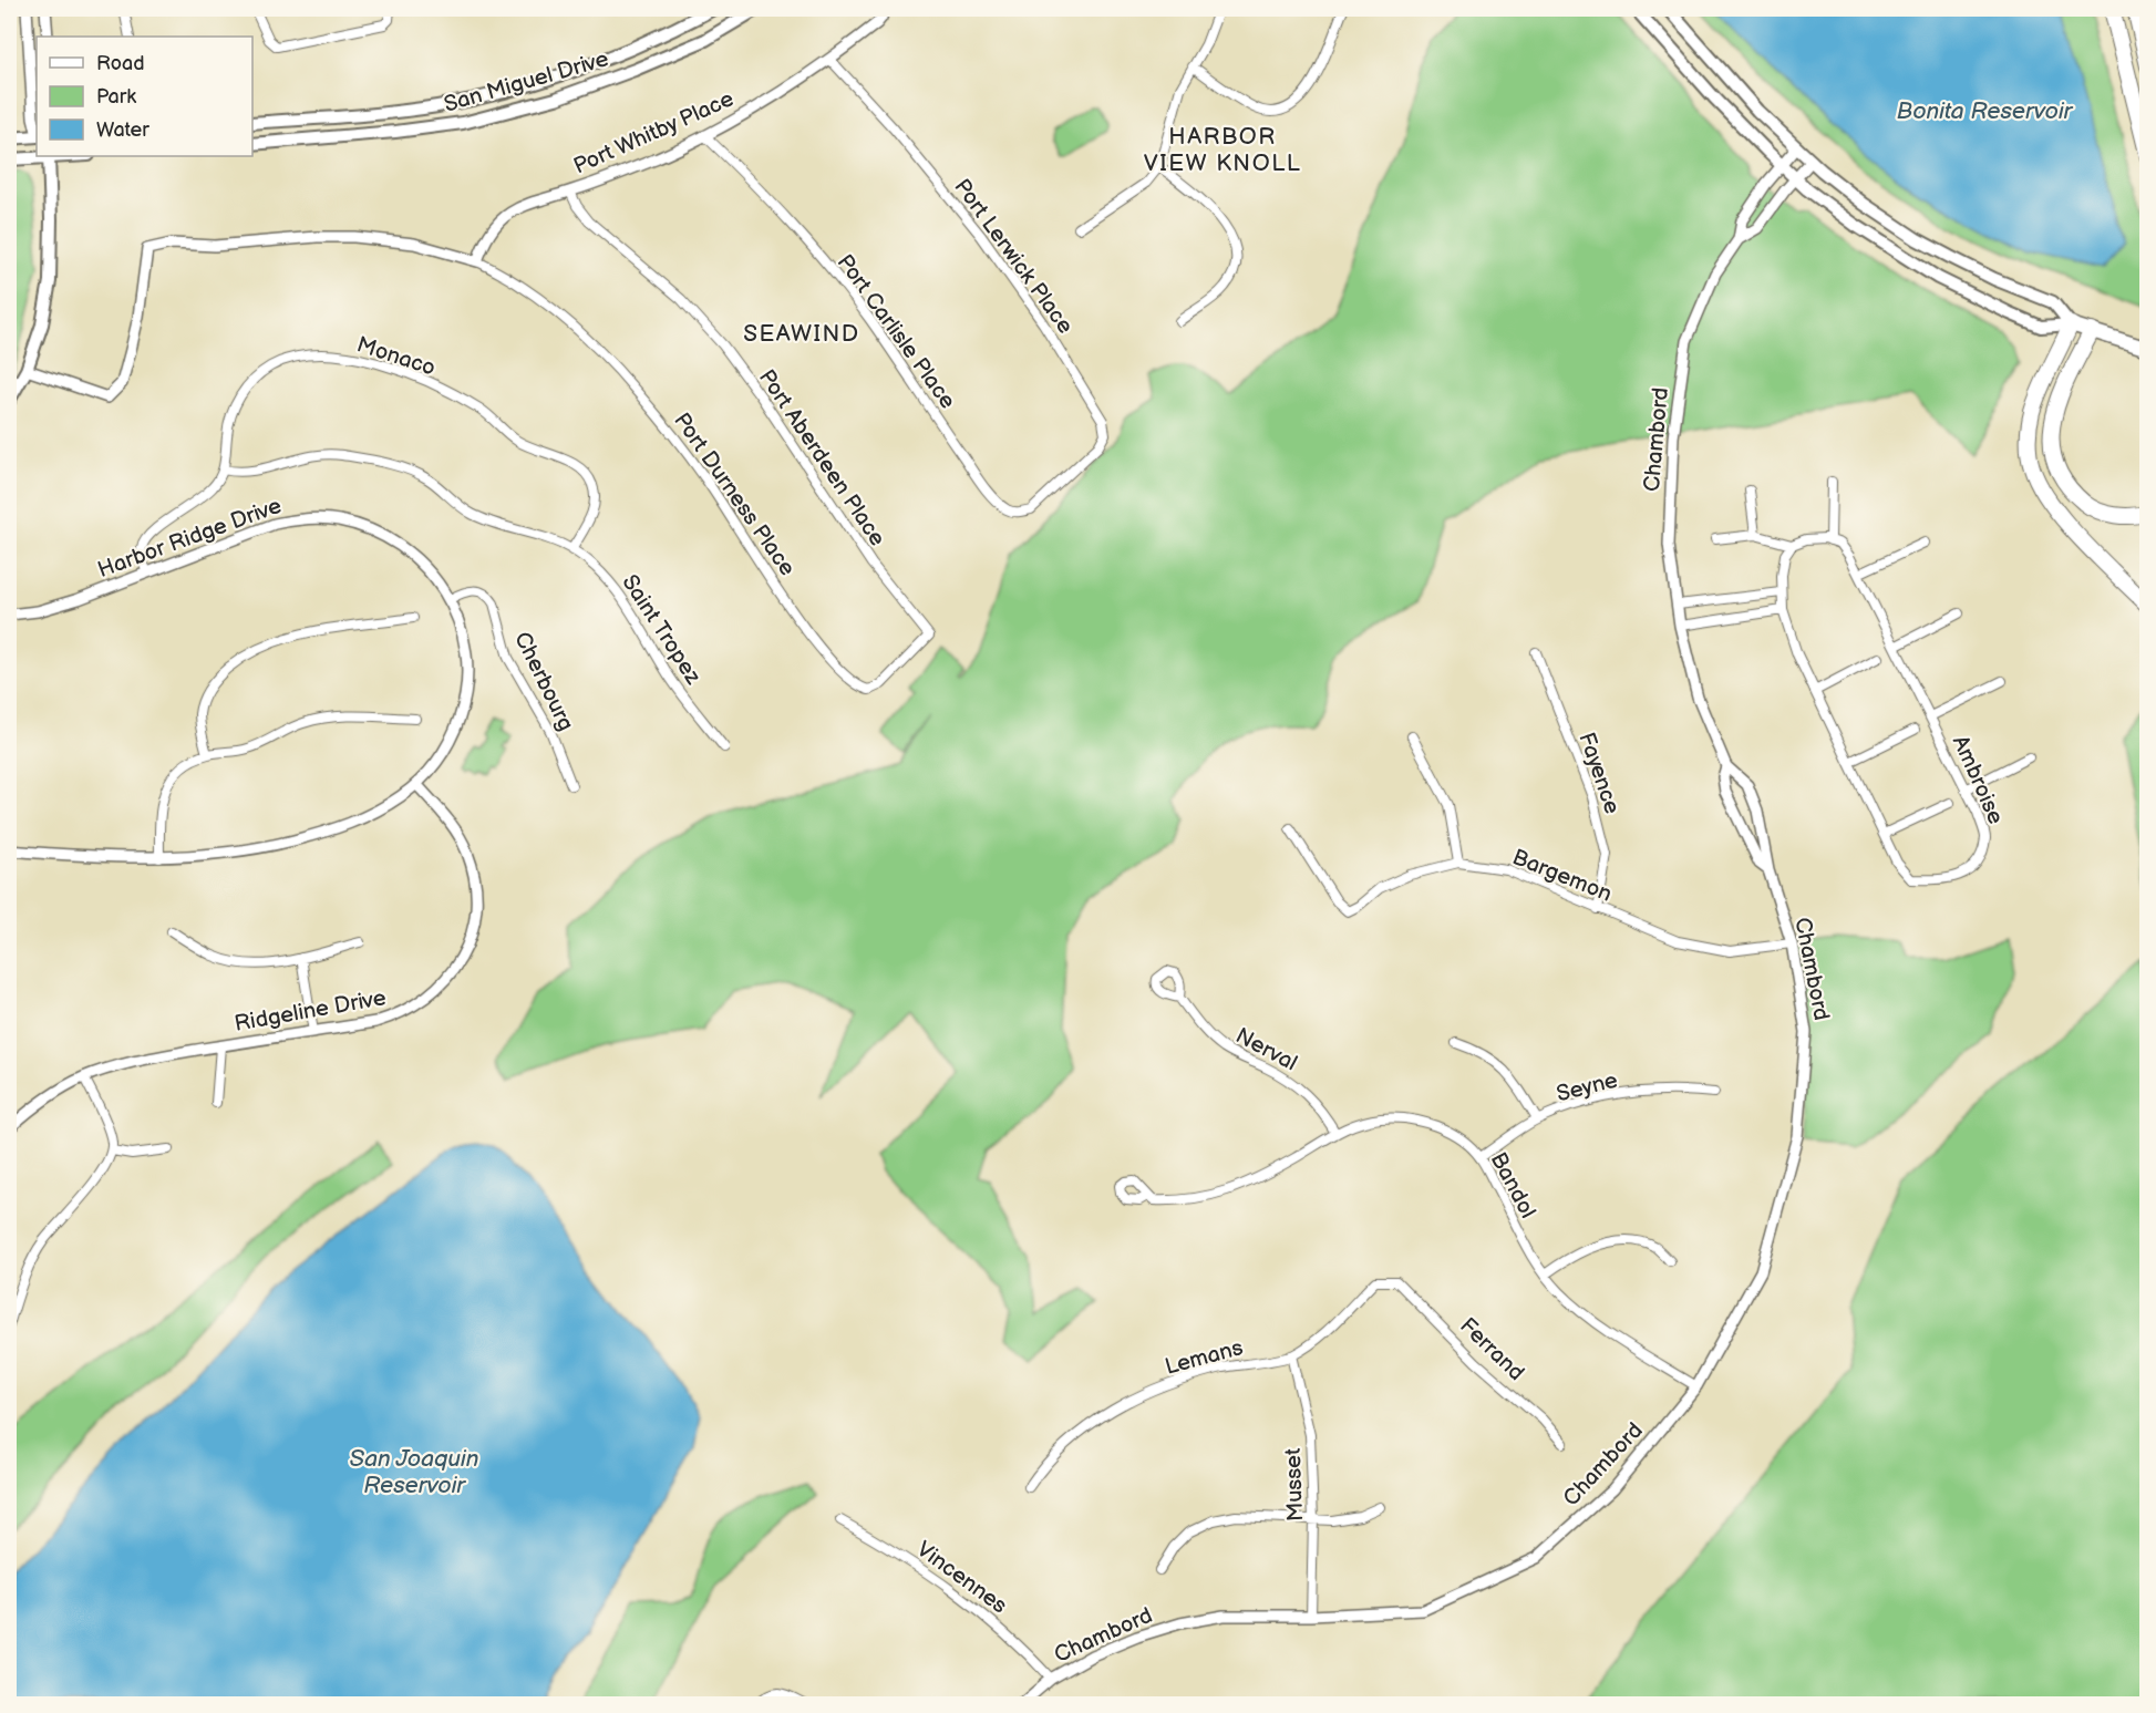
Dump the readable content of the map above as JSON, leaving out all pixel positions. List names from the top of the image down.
{
  "streets": {
    "main road": ["San Miguel Drive"],
    "street": [
      "Port Whitby Place",
      "Port Lerwick Place",
      "Port Carlisle Place",
      "Monaco",
      "Chambord",
      "Port Aberdeen Place",
      "Port Durness Place",
      "Harbor Ridge Drive",
      "Saint Tropez",
      "Cherbourg",
      "Fayence",
      "Ambroise",
      "Bargemon",
      "Ridgeline Drive",
      "Nerval",
      "Seyne",
      "Bandol",
      "Ferrand",
      "Lemans",
      "Musset",
      "Vincennes"
    ]
  },
  "crossings": [
    ["Port Whitby Place", "Port Lerwick Place"],
    ["Port Whitby Place", "Port Carlisle Place"],
    ["Port Whitby Place", "Port Aberdeen Place"],
    ["Port Whitby Place", "Port Durness Place"],
    ["Port Lerwick Place", "Port Carlisle Place"],
    ["Monaco", "Saint Tropez"],
    ["Chambord", "Bargemon"],
    ["Chambord", "Bandol"],
    ["Chambord", "Musset"],
    ["Chambord", "Vincennes"],
    ["Port Aberdeen Place", "Port Durness Place"],
    ["Harbor Ridge Drive", "Cherbourg"],
    ["Harbor Ridge Drive", "Ridgeline Drive"],
    ["Fayence", "Bargemon"],
    ["Nerval", "Bandol"],
    ["Seyne", "Bandol"],
    ["Ferrand", "Lemans"],
    ["Lemans", "Musset"]
  ],
  "districts": ["HARBOR VIEW KNOLL", "SEAWIND"],
  "water": ["Bonita Reservoir", "San Joaquin Reservoir"],
  "legend": ["Road", "Park", "Water"]
}
